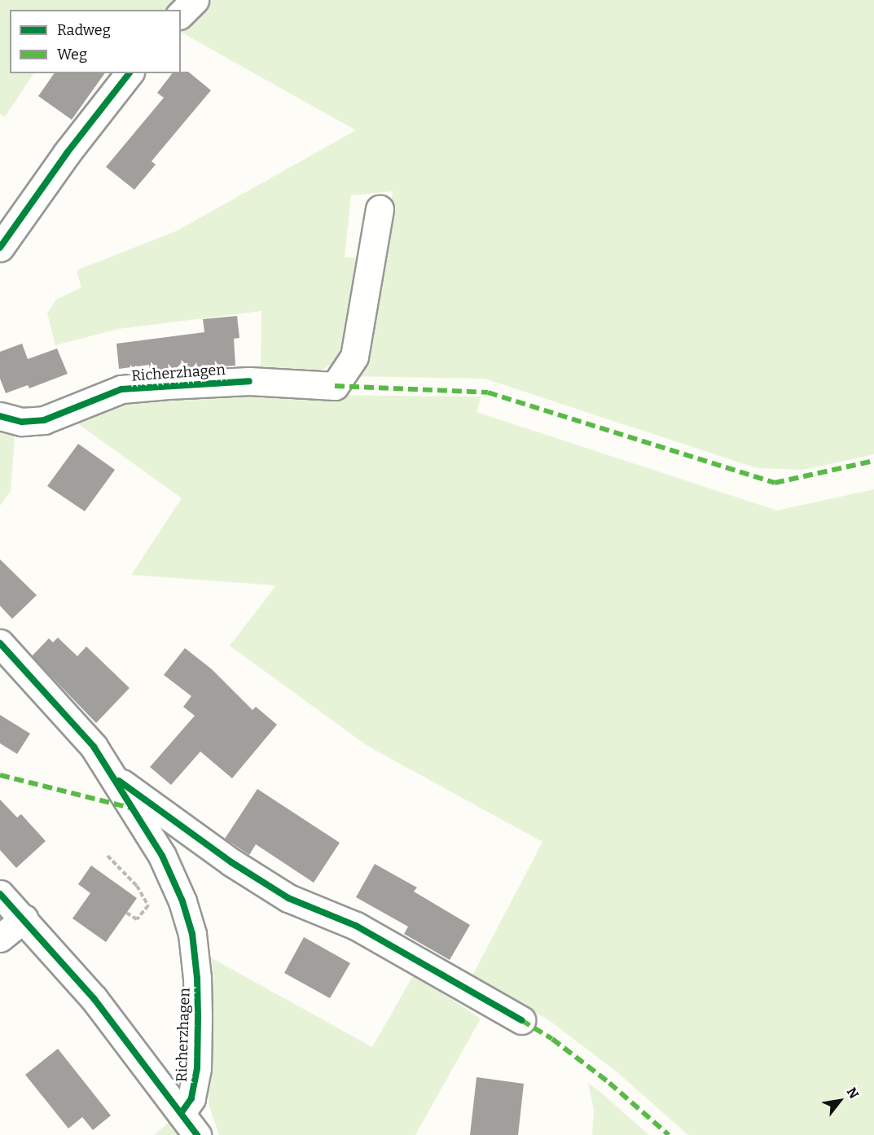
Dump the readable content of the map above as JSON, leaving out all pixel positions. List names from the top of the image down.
{
  "streets": {
    "street": ["Richerzhagen"]
  },
  "legend": ["Radweg", "Weg"],
  "north": "top right"
}
